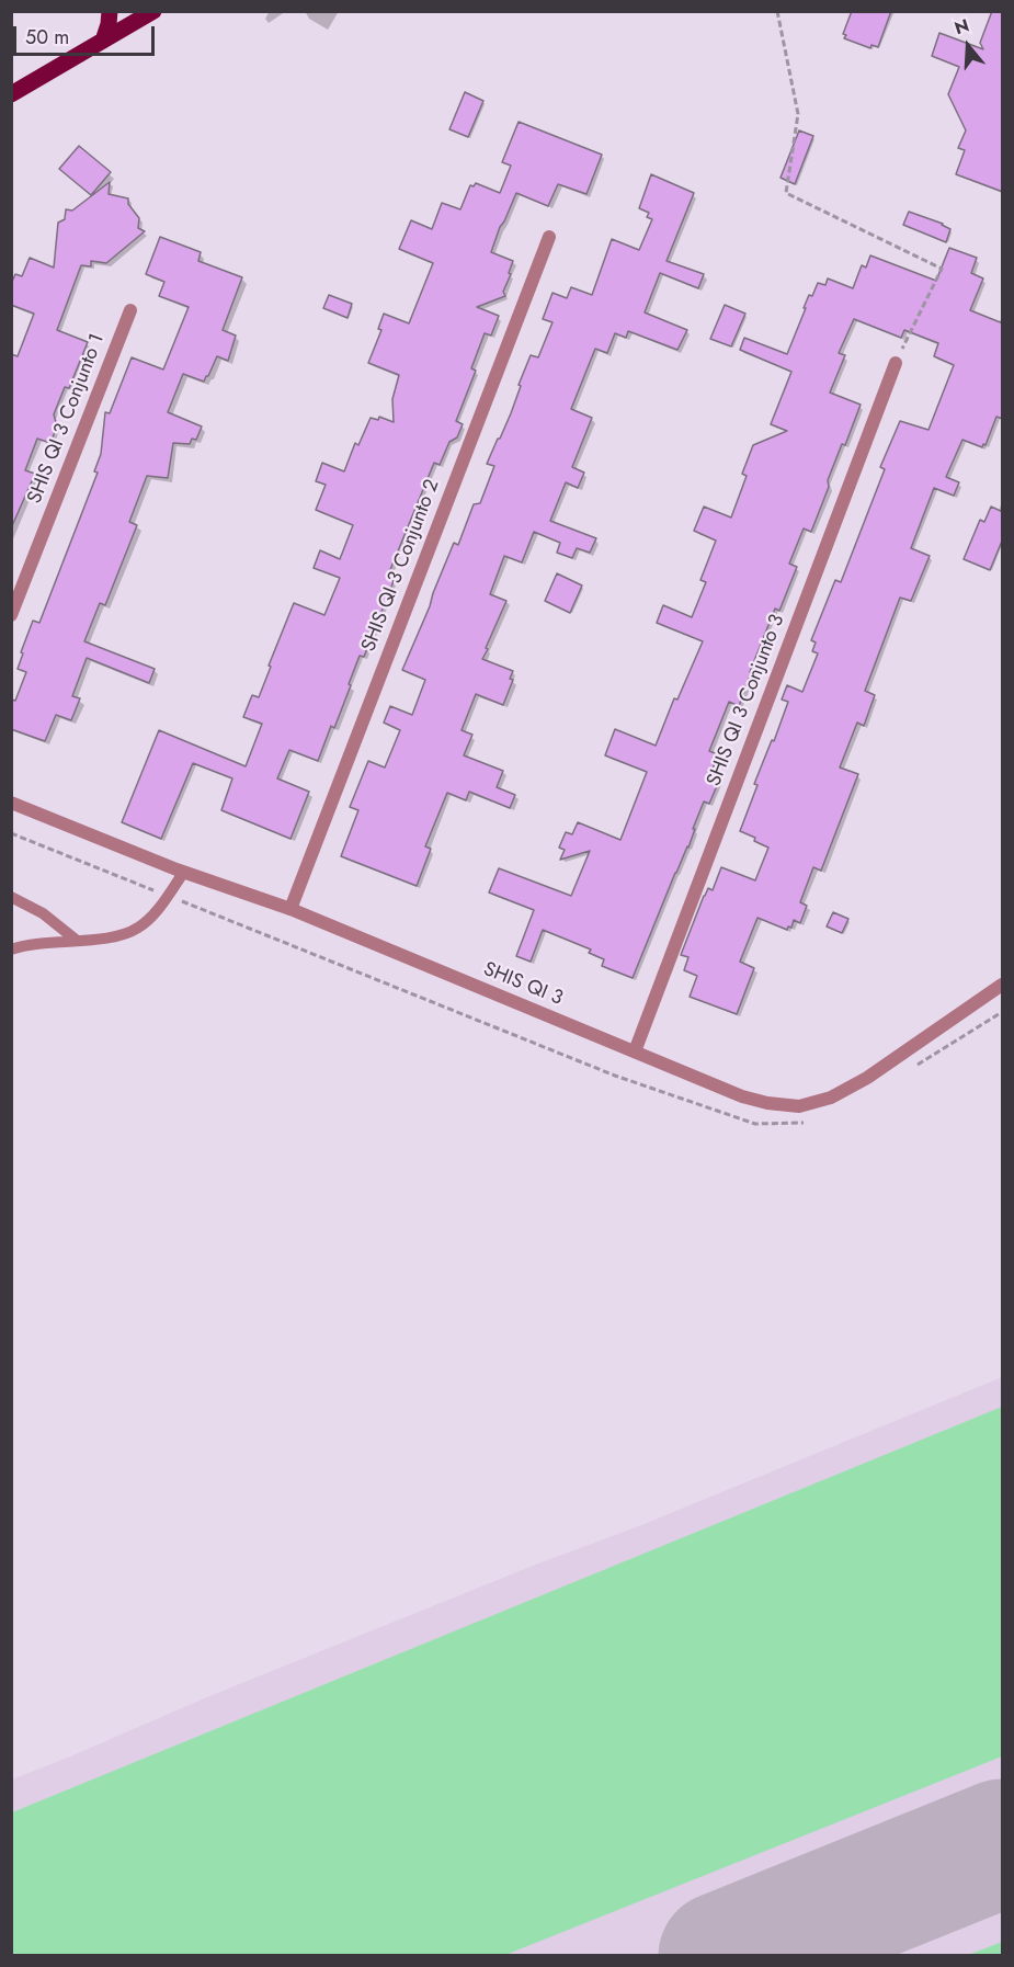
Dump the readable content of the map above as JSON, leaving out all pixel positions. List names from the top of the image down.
{
  "streets": {
    "street": [
      "SHIS QI 3 Conjunto 1",
      "SHIS QI 3 Conjunto 2",
      "SHIS QI 3 Conjunto 3",
      "SHIS QI 3"
    ]
  },
  "crossings": [
    ["SHIS QI 3 Conjunto 2", "SHIS QI 3"],
    ["SHIS QI 3 Conjunto 3", "SHIS QI 3"]
  ],
  "scale_bar": "50 m",
  "north": "top"
}
